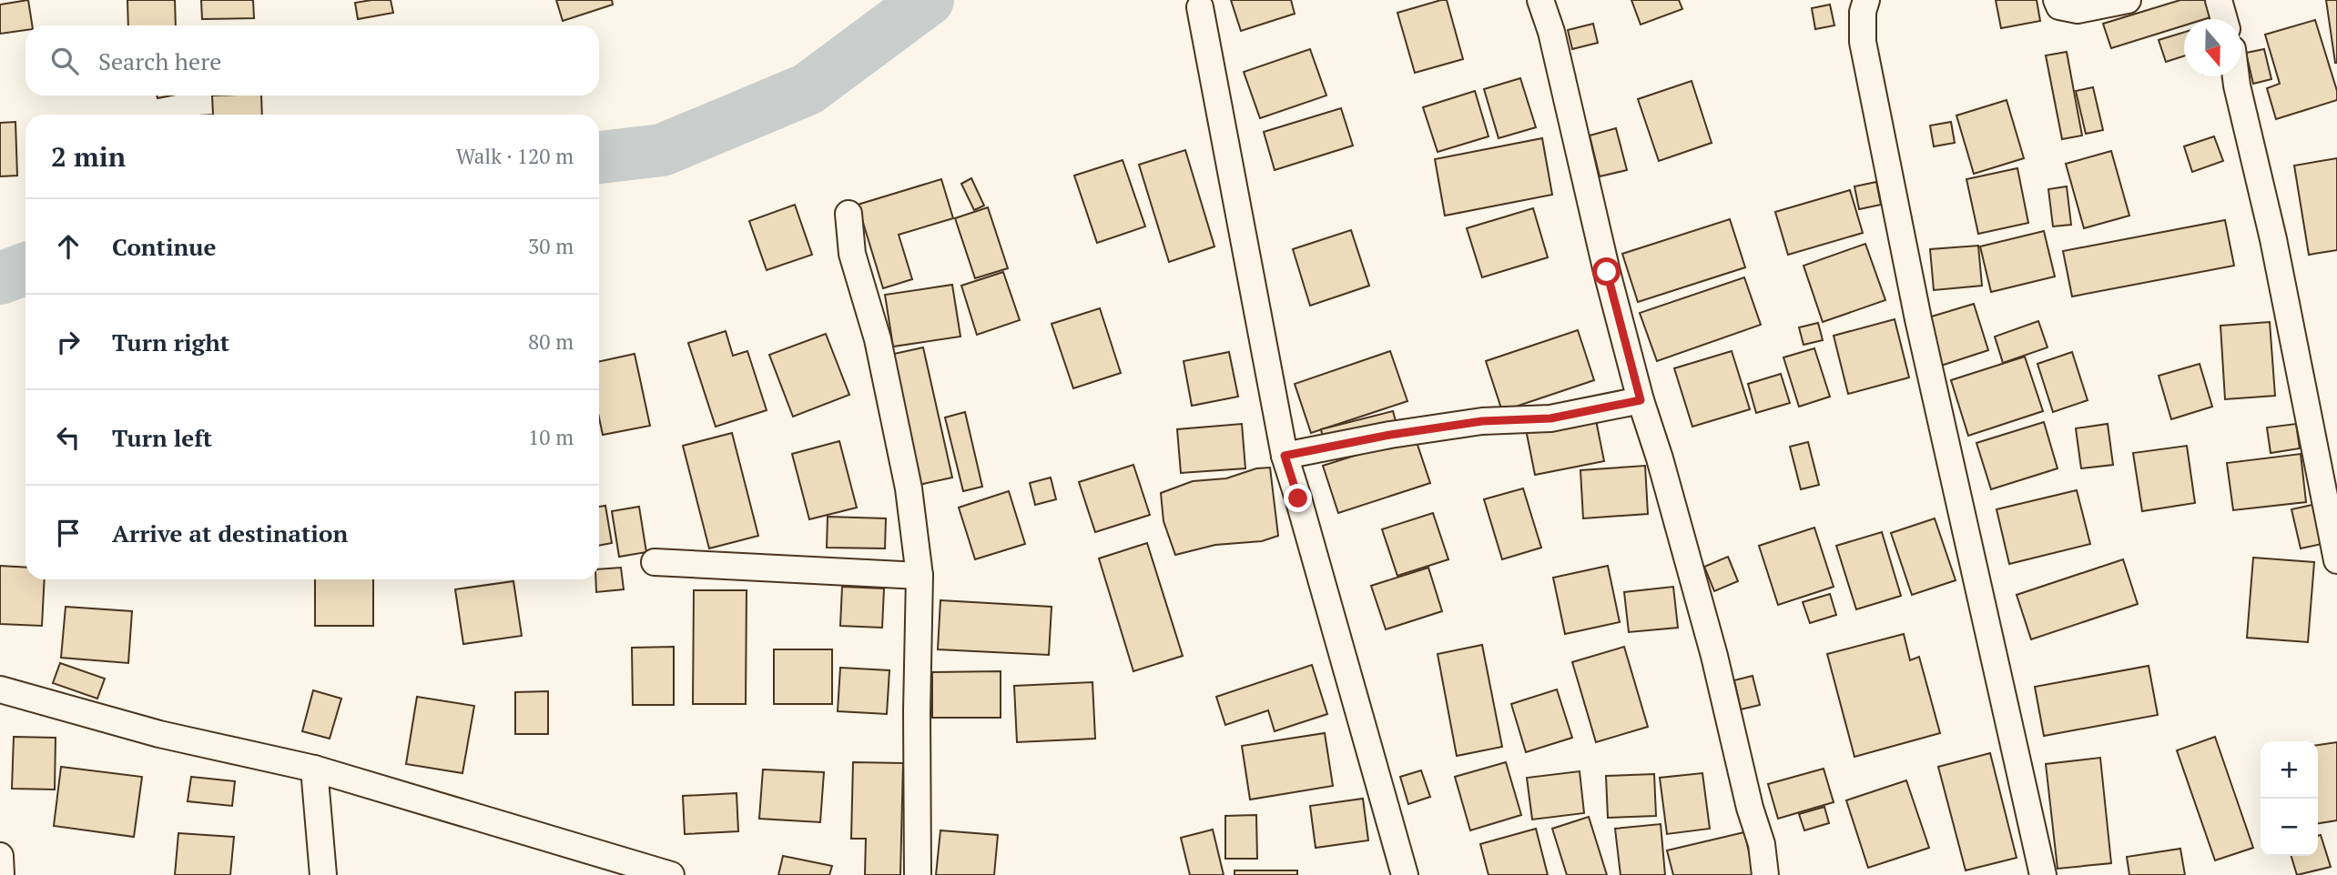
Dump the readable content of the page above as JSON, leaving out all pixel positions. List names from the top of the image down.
{
  "north": "bottom",
  "page": {
    "search": "Search here",
    "heading": ["2 min", "Walk · 120 m"],
    "list": [
      ["Continue", "30 m"],
      ["Turn right", "80 m"],
      ["Turn left", "10 m"],
      "Arrive at destination"
    ],
    "map_buttons": ["+", "−"]
  }
}
